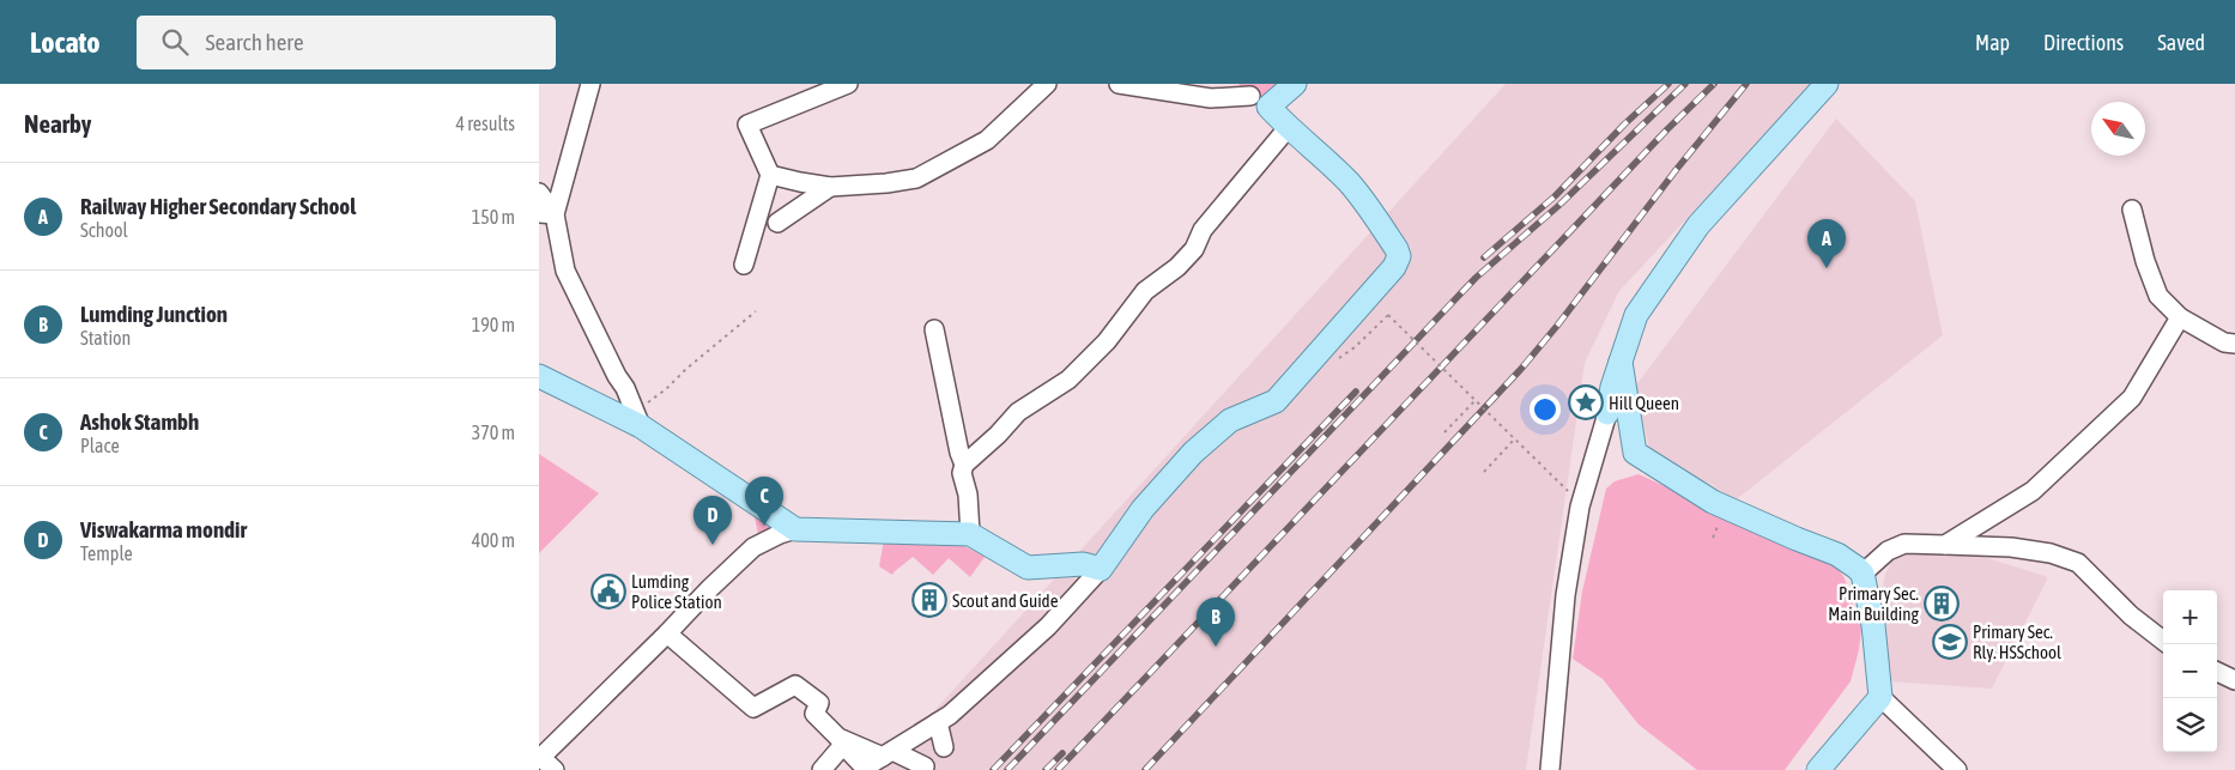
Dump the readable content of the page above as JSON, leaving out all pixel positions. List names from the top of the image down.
{
  "places": {
    "place": ["Hill Queen"],
    "public building": ["Lumding Police Station"],
    "building": ["Scout and Guide", "Primary Sec. Main Building"],
    "school or university": ["Primary Sec. Rly. HSSchool"]
  },
  "north": "top left",
  "page": {
    "header": "Locato",
    "search": "Search here",
    "nav": ["Map", "Directions", "Saved"],
    "heading": ["Nearby", "4 results"],
    "list": [
      {
        "mark": "A",
        "name": "Railway Higher Secondary School",
        "note": "School",
        "value": "150 m"
      },
      {
        "mark": "B",
        "name": "Lumding Junction",
        "note": "Station",
        "value": "190 m"
      },
      {
        "mark": "C",
        "name": "Ashok Stambh",
        "note": "Place",
        "value": "370 m"
      },
      {
        "mark": "D",
        "name": "Viswakarma mondir",
        "note": "Temple",
        "value": "400 m"
      }
    ],
    "pins": [
      "A",
      "C",
      "D",
      "B"
    ],
    "map_buttons": ["+", "−"]
  }
}
